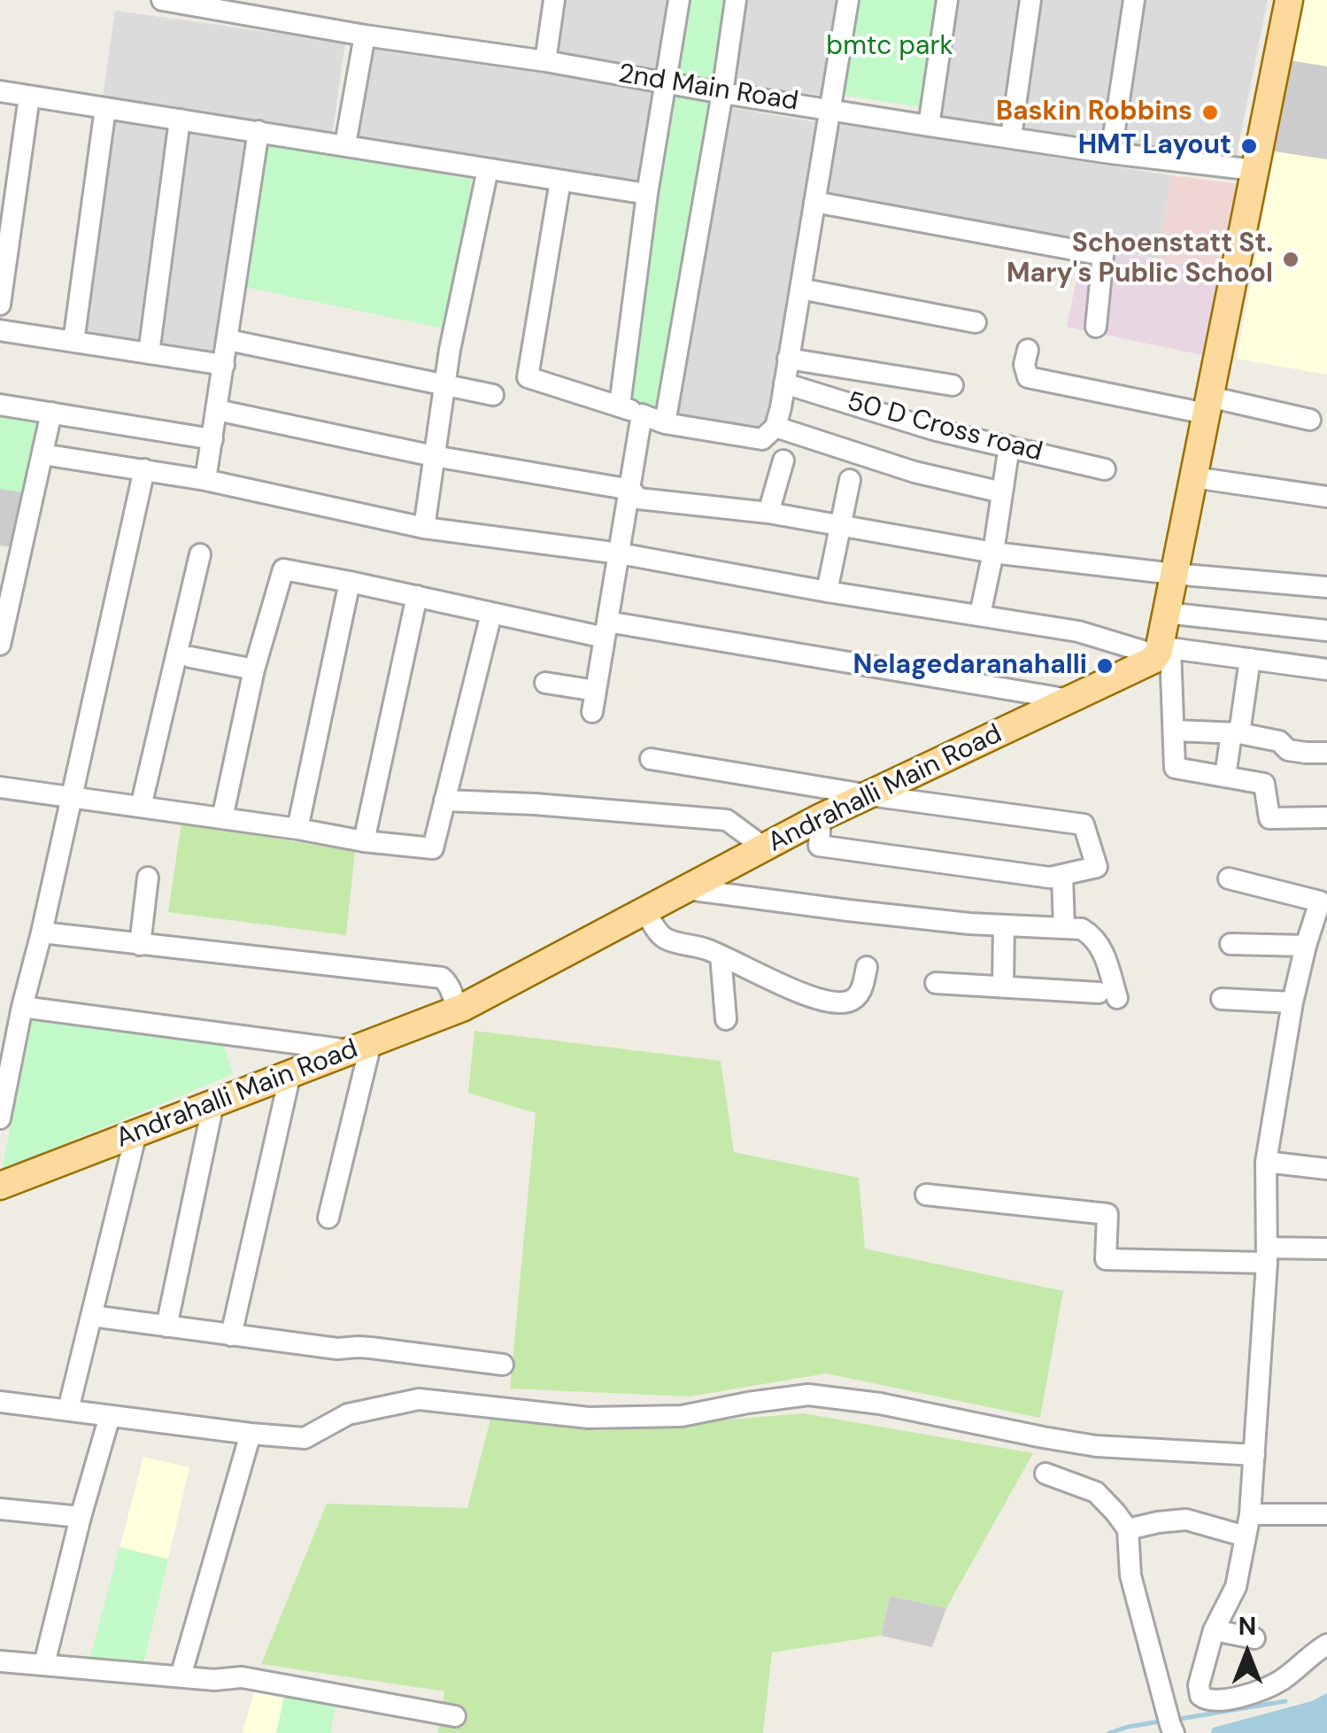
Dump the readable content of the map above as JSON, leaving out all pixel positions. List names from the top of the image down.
{
  "streets": {
    "main road": ["Andrahalli Main Road"],
    "street": ["2nd Main Road", "50 D Cross road"]
  },
  "parks": ["bmtc park"],
  "places": [
    "Baskin Robbins",
    "HMT Layout",
    "Schoenstatt St. Mary's Public School",
    "Nelagedaranahalli"
  ],
  "north": "top"
}
